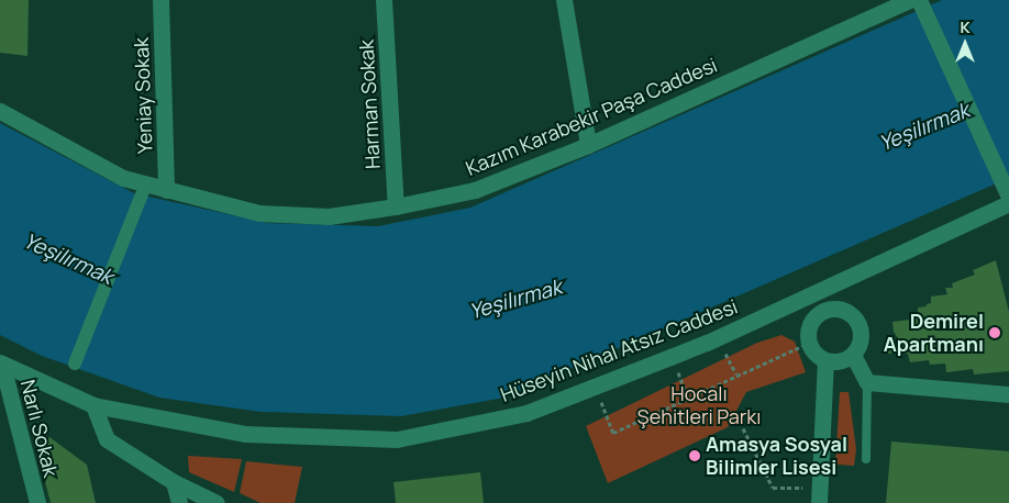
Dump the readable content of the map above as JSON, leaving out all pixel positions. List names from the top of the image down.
{
  "streets": {
    "street": [
      "Yeniay Sokak",
      "Harman Sokak",
      "Kazım Karabekir Paşa Caddesi",
      "Hüseyin Nihal Atsız Caddesi",
      "Narlı Sokak"
    ]
  },
  "crossings": [
    ["Yeniay Sokak", "Kazım Karabekir Paşa Caddesi"],
    ["Harman Sokak", "Kazım Karabekir Paşa Caddesi"],
    ["Hüseyin Nihal Atsız Caddesi", "Narlı Sokak"]
  ],
  "water": ["Yeşilırmak"],
  "parks": ["Hocalı Şehitleri Parkı"],
  "places": ["Demirel Apartmanı", "Amasya Sosyal Bilimler Lisesi"],
  "north": "top"
}
